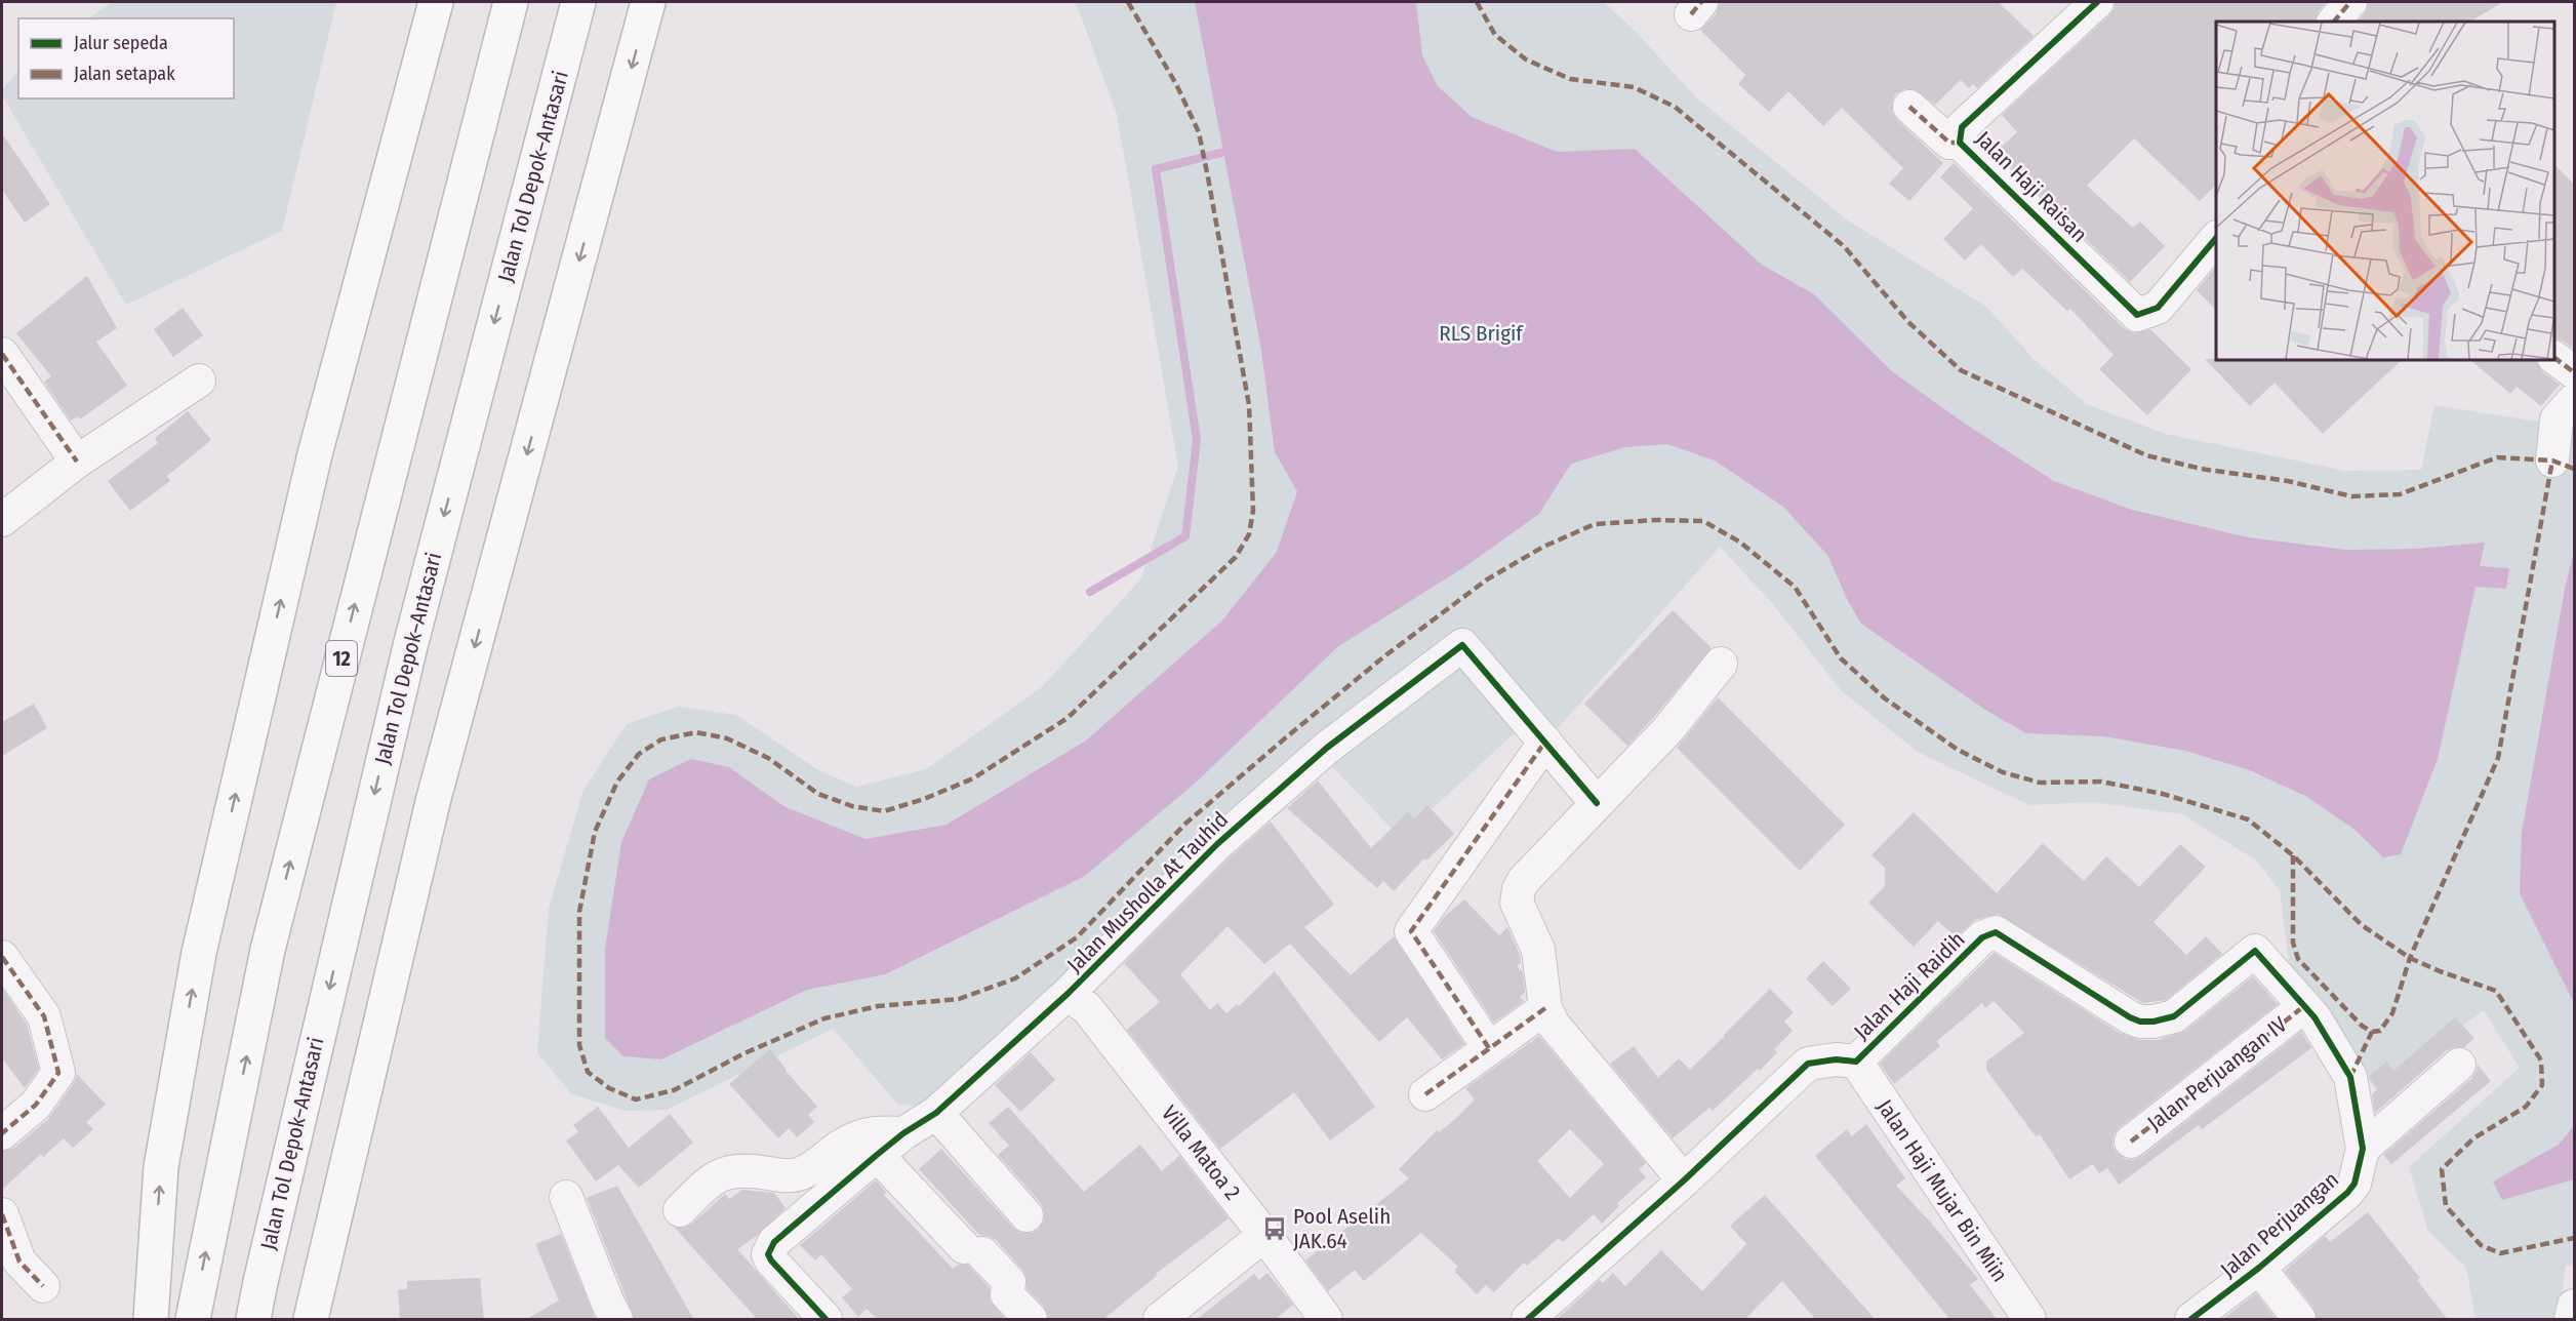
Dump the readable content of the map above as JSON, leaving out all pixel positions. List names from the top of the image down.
{
  "streets": {
    "highway": ["Jalan Tol Depok–Antasari", "12"],
    "street": [
      "Jalan Haji Raisan",
      "Jalan Musholla At Tauhid",
      "Jalan Haji Raidih",
      "Jalan Perjuangan IV",
      "Villa Matoa 2",
      "Jalan Haji Mujar Bin Miin",
      "Jalan Perjuangan"
    ]
  },
  "crossings": [
    ["Jalan Musholla At Tauhid", "Villa Matoa 2"],
    ["Jalan Haji Raidih", "Jalan Haji Mujar Bin Miin"],
    ["Jalan Haji Raidih", "Jalan Perjuangan"],
    ["Jalan Perjuangan IV", "Jalan Perjuangan"]
  ],
  "parks": ["RLS Brigif"],
  "places": {
    "bus stop": ["Pool Aselih JAK.64"]
  },
  "legend": ["Jalur sepeda", "Jalan setapak"]
}
